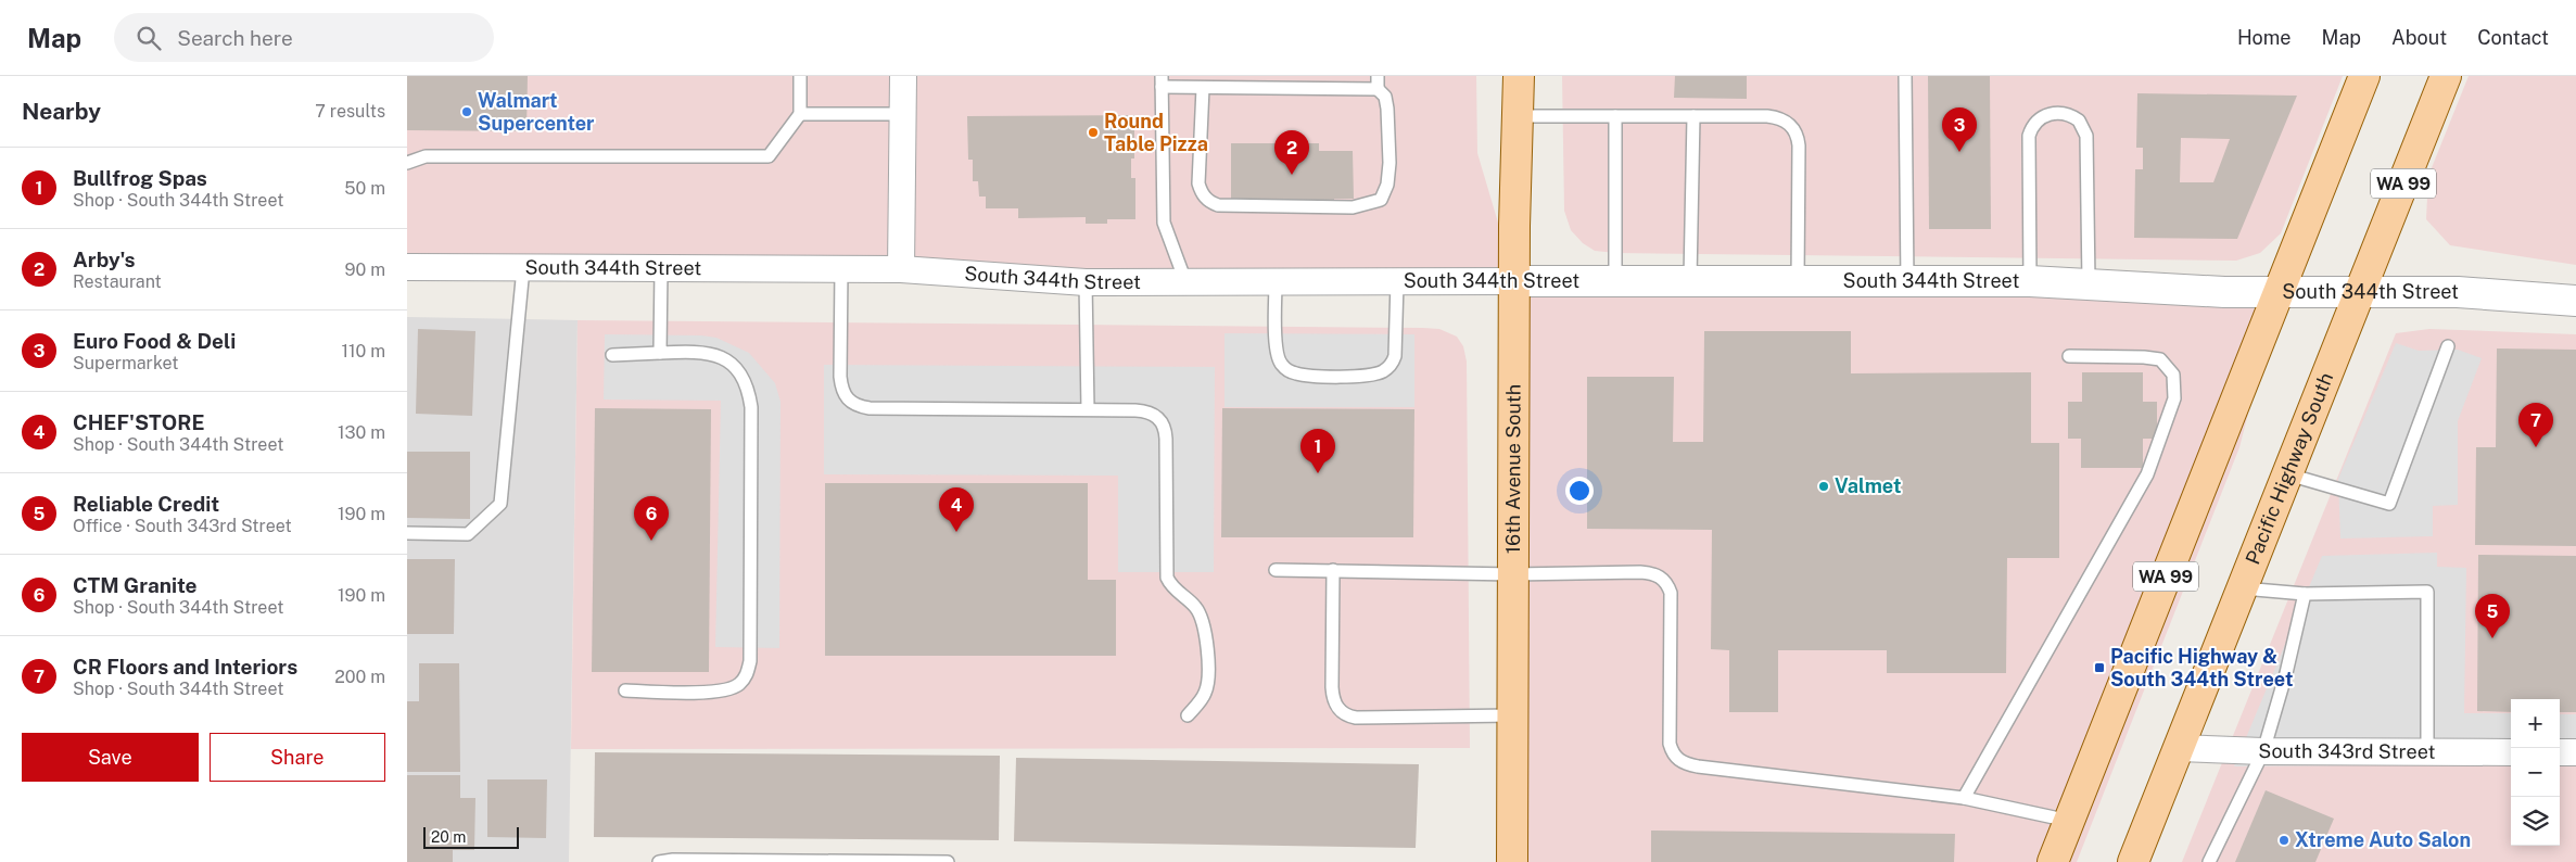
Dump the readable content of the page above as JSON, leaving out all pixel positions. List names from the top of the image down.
{
  "streets": {
    "main road": ["WA 99", "16th Avenue South", "Pacific Highway South"],
    "street": ["South 344th Street", "South 343rd Street"]
  },
  "crossings": [
    ["WA 99", "South 344th Street"],
    ["South 344th Street", "16th Avenue South"],
    ["South 344th Street", "Pacific Highway South"],
    ["Pacific Highway South", "South 343rd Street"]
  ],
  "places": {
    "other": [
      "Walmart Supercenter",
      "Round Table Pizza",
      "Valmet",
      "Xtreme Auto Salon"
    ],
    "transit": ["Pacific Highway & South 344th Street"]
  },
  "scale_bar": "20 m",
  "page": {
    "header": "Map",
    "search": "Search here",
    "nav": [
      "Home",
      "Map",
      "About",
      "Contact"
    ],
    "heading": ["Nearby", "7 results"],
    "pins": [
      "3",
      "2",
      "7",
      "1",
      "4",
      "6",
      "5"
    ],
    "list": [
      {
        "mark": "1",
        "name": "Bullfrog Spas",
        "note": "Shop · South 344th Street",
        "value": "50 m"
      },
      {
        "mark": "2",
        "name": "Arby's",
        "note": "Restaurant",
        "value": "90 m"
      },
      {
        "mark": "3",
        "name": "Euro Food & Deli",
        "note": "Supermarket",
        "value": "110 m"
      },
      {
        "mark": "4",
        "name": "CHEF'STORE",
        "note": "Shop · South 344th Street",
        "value": "130 m"
      },
      {
        "mark": "5",
        "name": "Reliable Credit",
        "note": "Office · South 343rd Street",
        "value": "190 m"
      },
      {
        "mark": "6",
        "name": "CTM Granite",
        "note": "Shop · South 344th Street",
        "value": "190 m"
      },
      {
        "mark": "7",
        "name": "CR Floors and Interiors",
        "note": "Shop · South 344th Street",
        "value": "200 m"
      }
    ],
    "map_buttons": ["+", "−"],
    "buttons": ["Save", "Share"],
    "scale": "20 m"
  }
}
